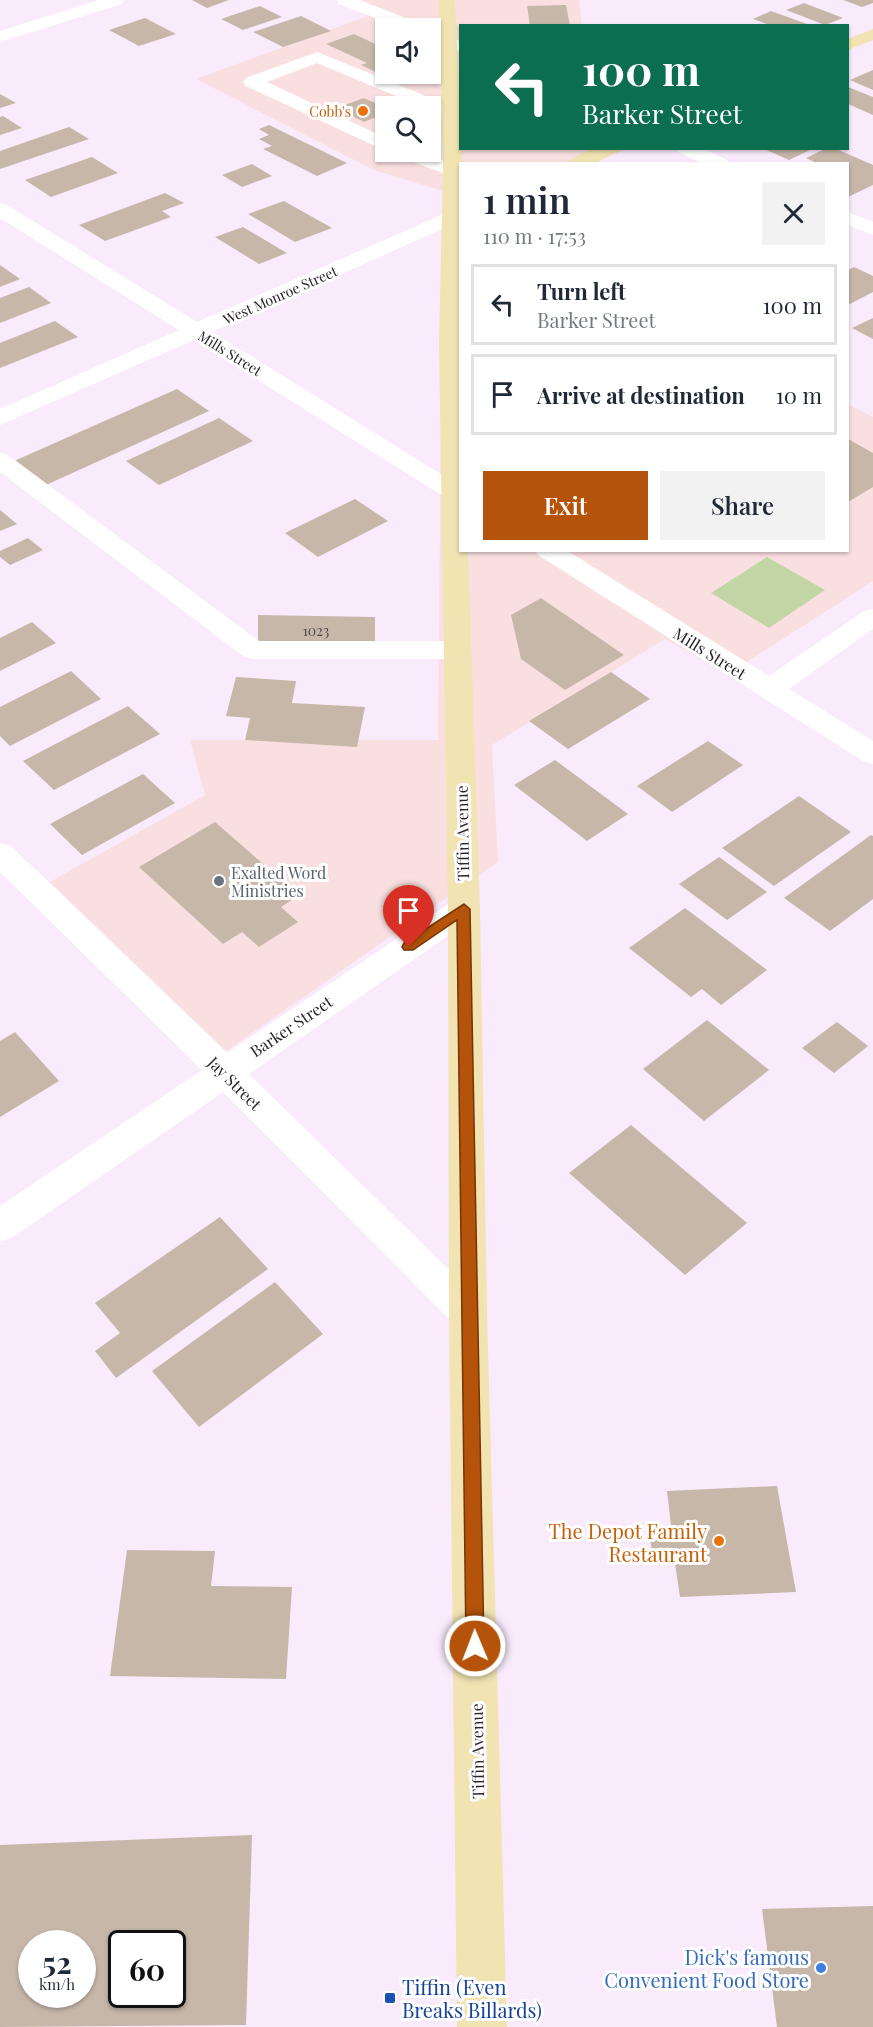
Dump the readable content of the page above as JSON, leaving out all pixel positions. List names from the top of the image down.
{
  "streets": {
    "main road": ["Tiffin Avenue"],
    "street": [
      "West Monroe Street",
      "Mills Street",
      "Barker Street",
      "Jay Street"
    ]
  },
  "crossings": [
    ["West Monroe Street", "Mills Street"],
    ["West Monroe Street", "Tiffin Avenue"],
    ["Mills Street", "Tiffin Avenue"],
    ["Tiffin Avenue", "Barker Street"],
    ["Tiffin Avenue", "Jay Street"],
    ["Barker Street", "Jay Street"]
  ],
  "places": {
    "other": [
      "Cobb's",
      "Exalted Word Ministries",
      "The Depot Family Restaurant",
      "Dick's famous Convenient Food Store"
    ],
    "transit": ["Tiffin (Even Breaks Billards)"]
  },
  "house_numbers": ["1023"],
  "page": {
    "turn": ["100 m", "Barker Street"],
    "heading": ["1 min", "110 m · 17:53"],
    "list": [
      {
        "name": "Turn left",
        "note": "Barker Street",
        "value": "100 m"
      },
      {
        "name": "Arrive at destination",
        "value": "10 m"
      }
    ],
    "buttons": ["Exit", "Share"],
    "speed": "52 km/h",
    "limit": "60"
  }
}
